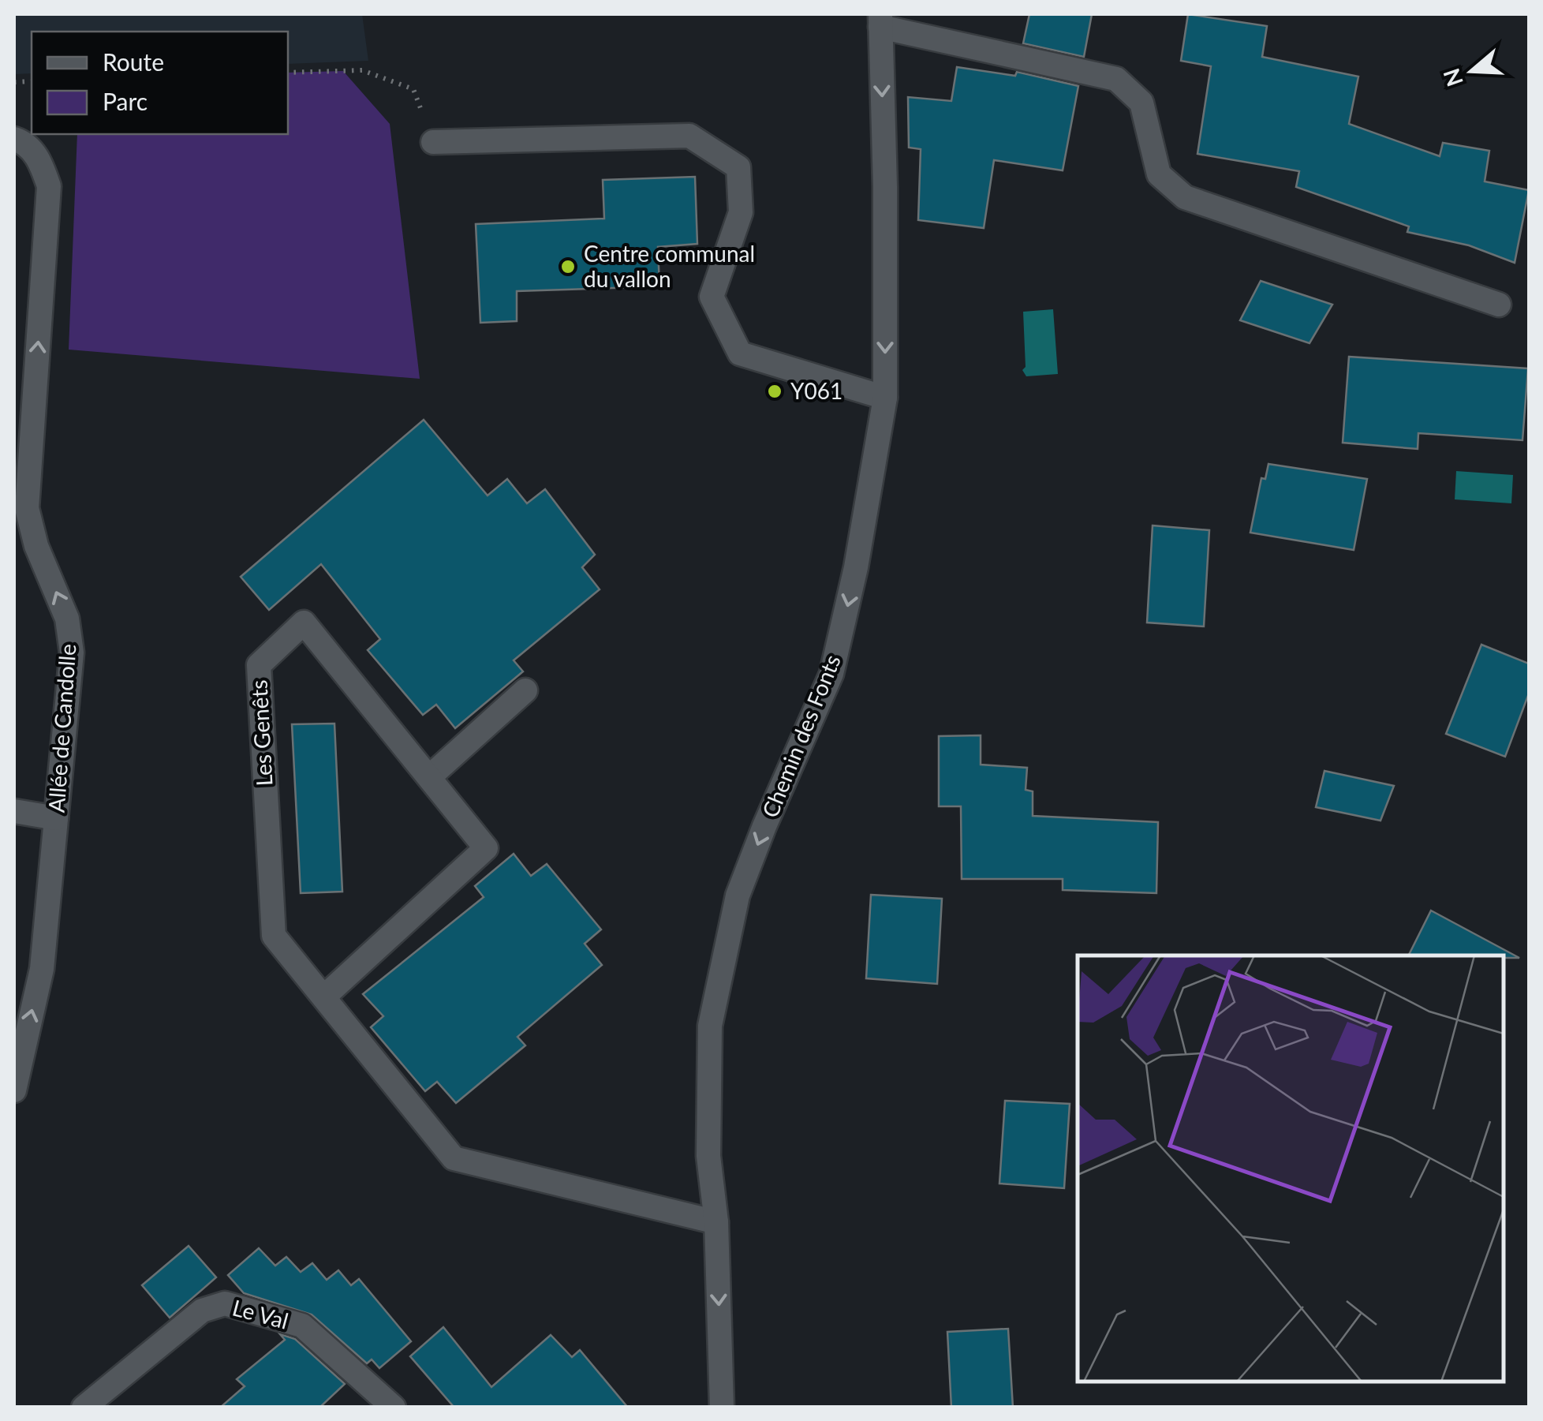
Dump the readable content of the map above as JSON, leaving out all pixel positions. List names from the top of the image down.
{
  "streets": {
    "street": [
      "Allée de Candolle",
      "Les Genêts",
      "Chemin des Fonts",
      "Le Val"
    ]
  },
  "crossings": [
    ["Les Genêts", "Chemin des Fonts"]
  ],
  "one_way": ["Allée de Candolle", "Chemin des Fonts"],
  "places": ["Centre communal du vallon", "Y061"],
  "legend": ["Route", "Parc"],
  "north": "left"
}
